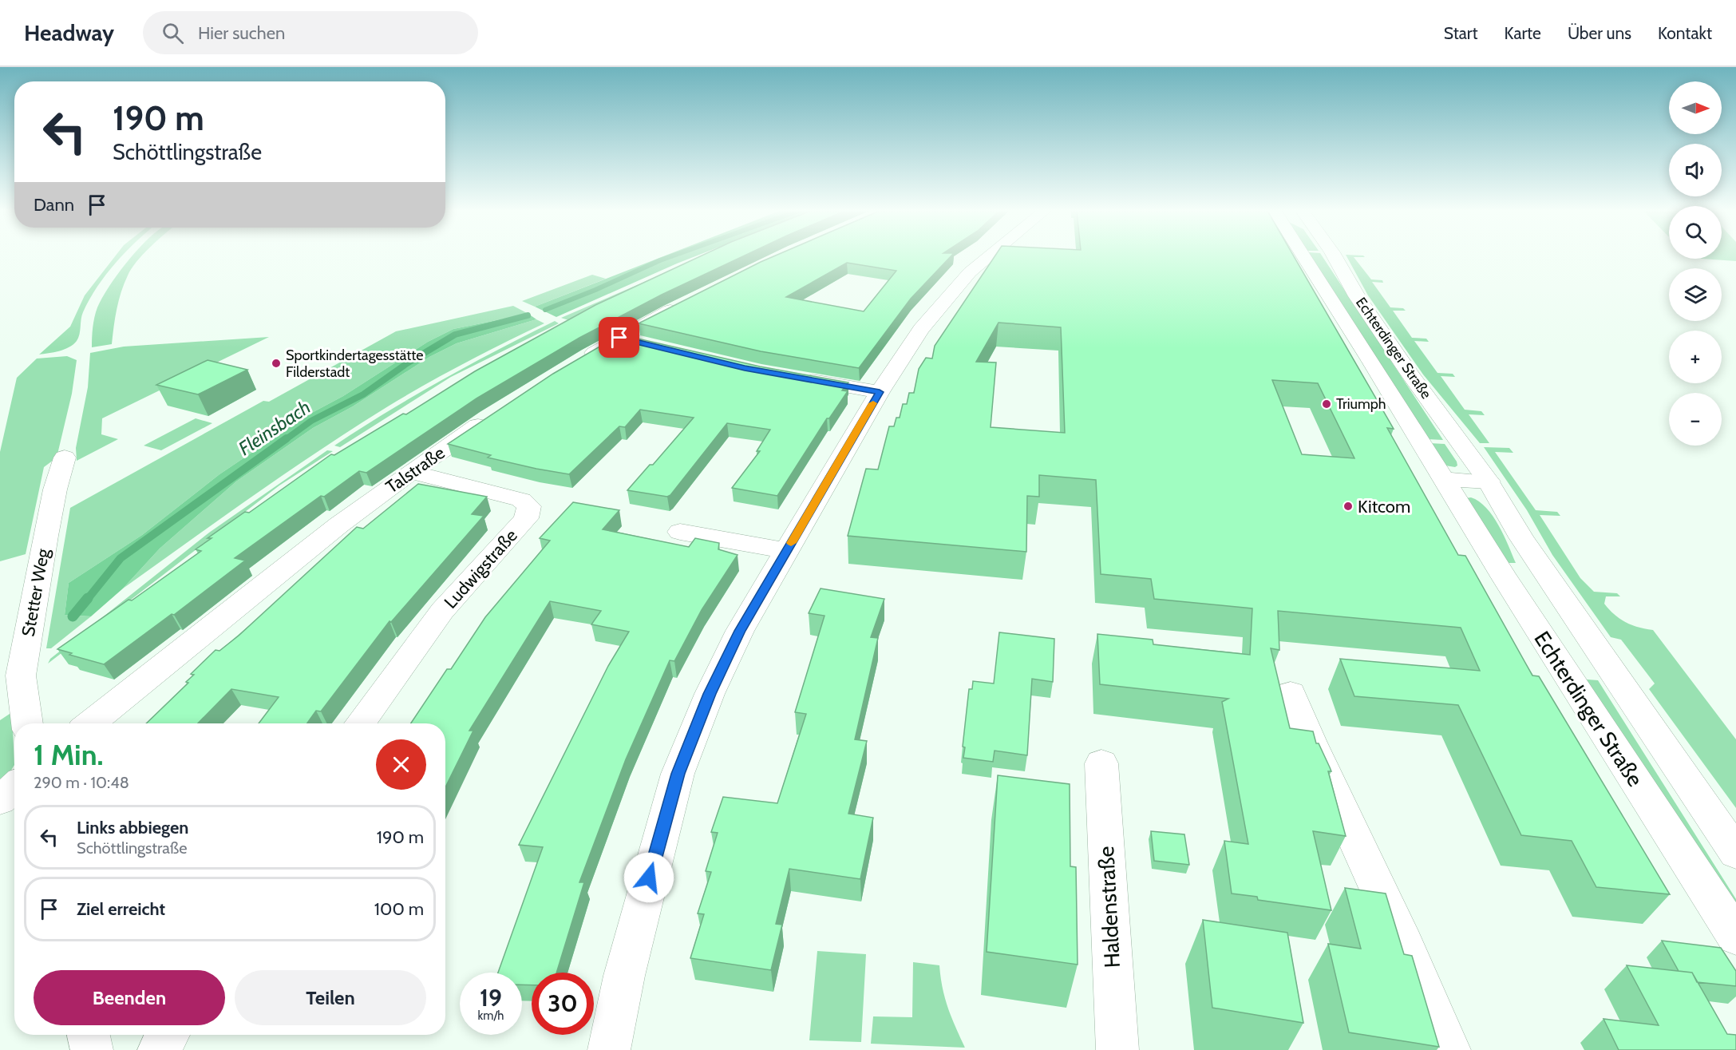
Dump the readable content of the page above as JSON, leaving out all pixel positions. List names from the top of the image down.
{
  "streets": {
    "street": [
      "Echterdinger Straße",
      "Talstraße",
      "Ludwigstraße",
      "Stetter Weg",
      "Haldenstraße"
    ]
  },
  "crossings": [
    ["Talstraße", "Ludwigstraße"]
  ],
  "water": ["Fleinsbach"],
  "places": ["Sportkindertagesstätte Filderstadt", "Triumph", "Kitcom"],
  "north": "right",
  "page": {
    "header": "Headway",
    "search": "Hier suchen",
    "nav": [
      "Start",
      "Karte",
      "Über uns",
      "Kontakt"
    ],
    "map_buttons": ["+", "−"],
    "turn": ["190 m", "Schöttlingstraße"],
    "then": "Dann",
    "heading": ["1 Min.", "290 m · 10:48"],
    "list": [
      {
        "name": "Links abbiegen",
        "note": "Schöttlingstraße",
        "value": "190 m"
      },
      {
        "name": "Ziel erreicht",
        "value": "100 m"
      }
    ],
    "buttons": ["Beenden", "Teilen"],
    "speed": "19 km/h",
    "limit": "30"
  }
}
